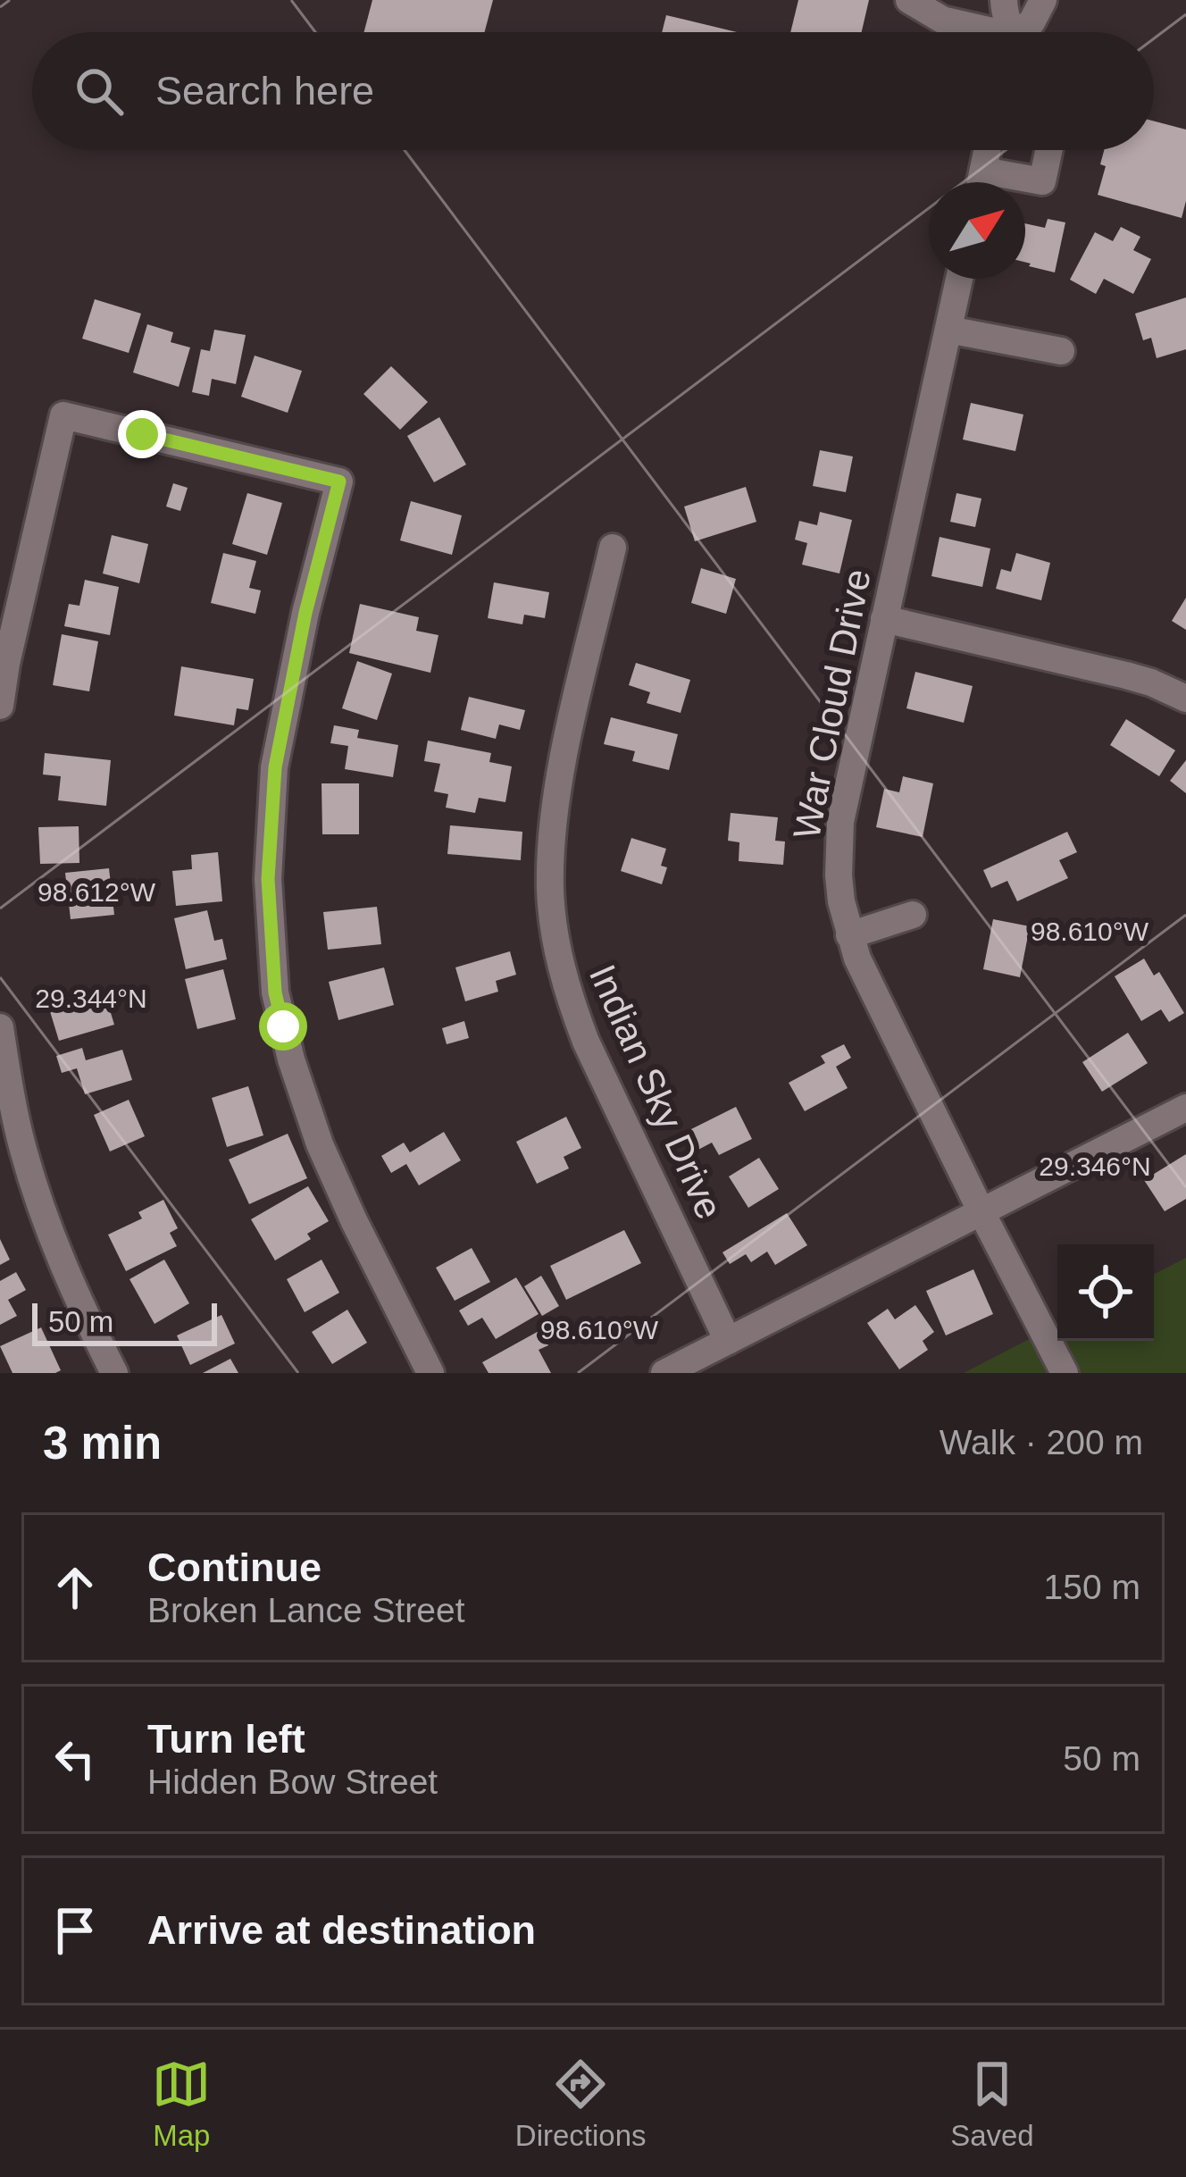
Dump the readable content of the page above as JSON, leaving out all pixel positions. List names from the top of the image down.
{
  "streets": {
    "street": ["War Cloud Drive", "Indian Sky Drive"]
  },
  "scale_bar": "50 m",
  "north": "top right",
  "page": {
    "search": "Search here",
    "scale": "50 m",
    "heading": ["3 min", "Walk · 200 m"],
    "list": [
      ["Continue", "Broken Lance Street", "150 m"],
      ["Turn left", "Hidden Bow Street", "50 m"],
      "Arrive at destination"
    ],
    "nav": ["Map", "Directions", "Saved"]
  },
  "coordinates": [
    "98.612°W",
    "98.610°W",
    "29.344°N",
    "29.346°N"
  ]
}
